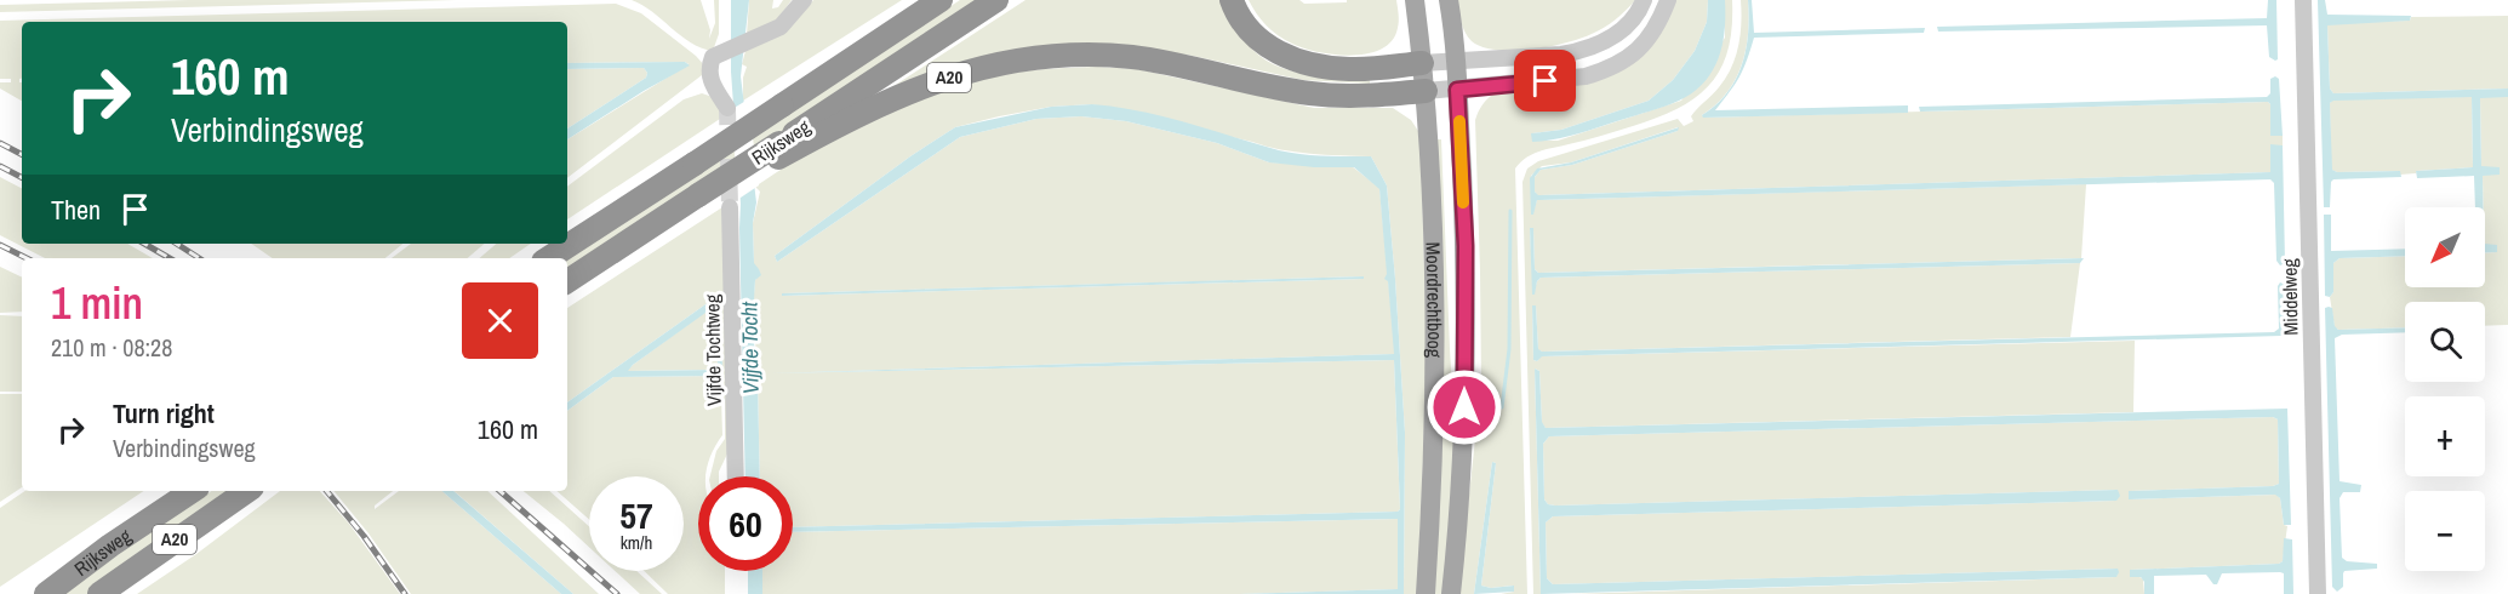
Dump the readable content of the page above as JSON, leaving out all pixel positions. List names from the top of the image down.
{
  "streets": {
    "highway": ["A20", "Rijksweg"],
    "main road": ["Moordrechtboog"],
    "street": ["Middelweg", "Vijfde Tochtweg"]
  },
  "crossings": [
    ["A20", "Rijksweg"],
    ["A20", "Moordrechtboog"]
  ],
  "water": ["Vijfde Tocht"],
  "north": "bottom left",
  "page": {
    "turn": ["160 m", "Verbindingsweg"],
    "then": "Then",
    "map_buttons": ["+", "−"],
    "heading": ["1 min", "210 m · 08:28"],
    "list": [
      {
        "name": "Turn right",
        "note": "Verbindingsweg",
        "value": "160 m"
      }
    ],
    "speed": "57 km/h",
    "limit": "60"
  }
}
